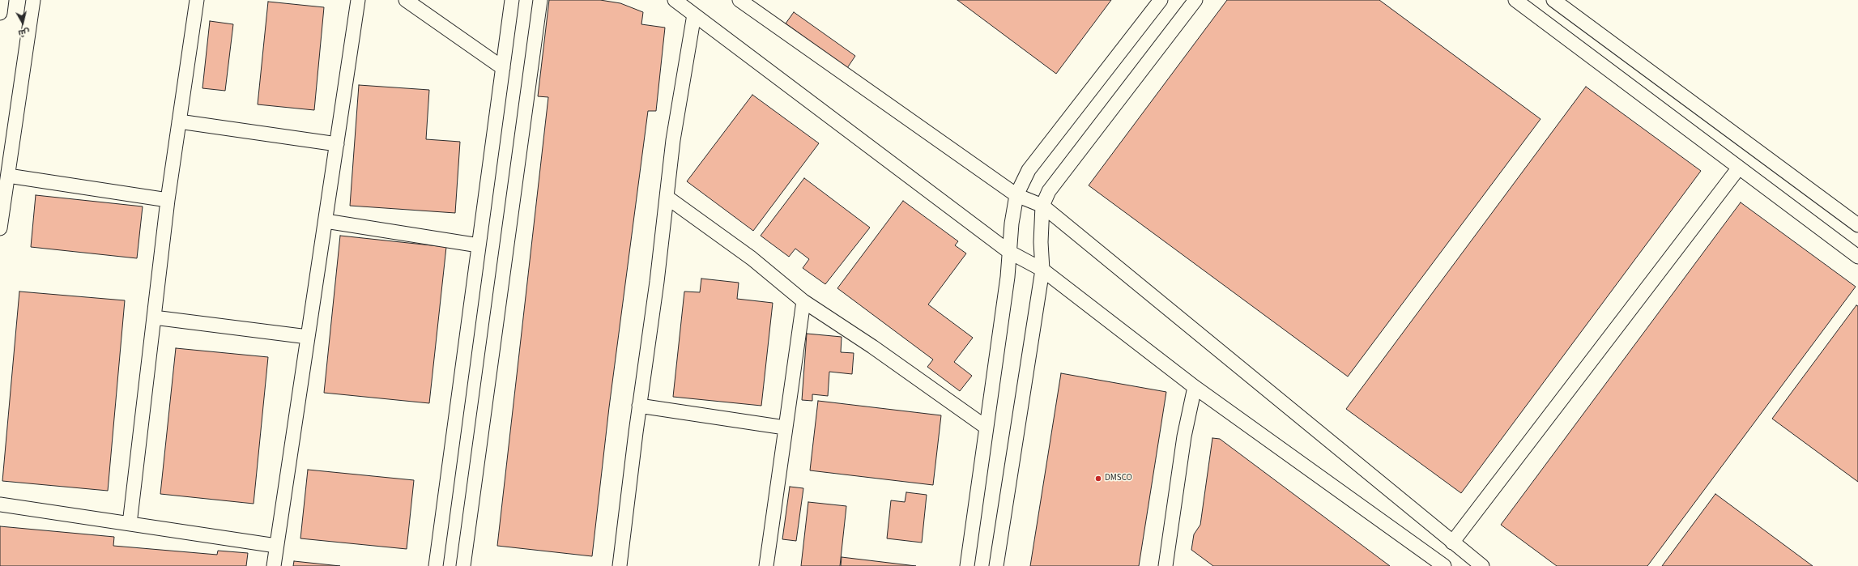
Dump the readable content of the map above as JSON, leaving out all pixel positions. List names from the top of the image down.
{
  "places": ["DMSCO"],
  "north": "bottom"
}
